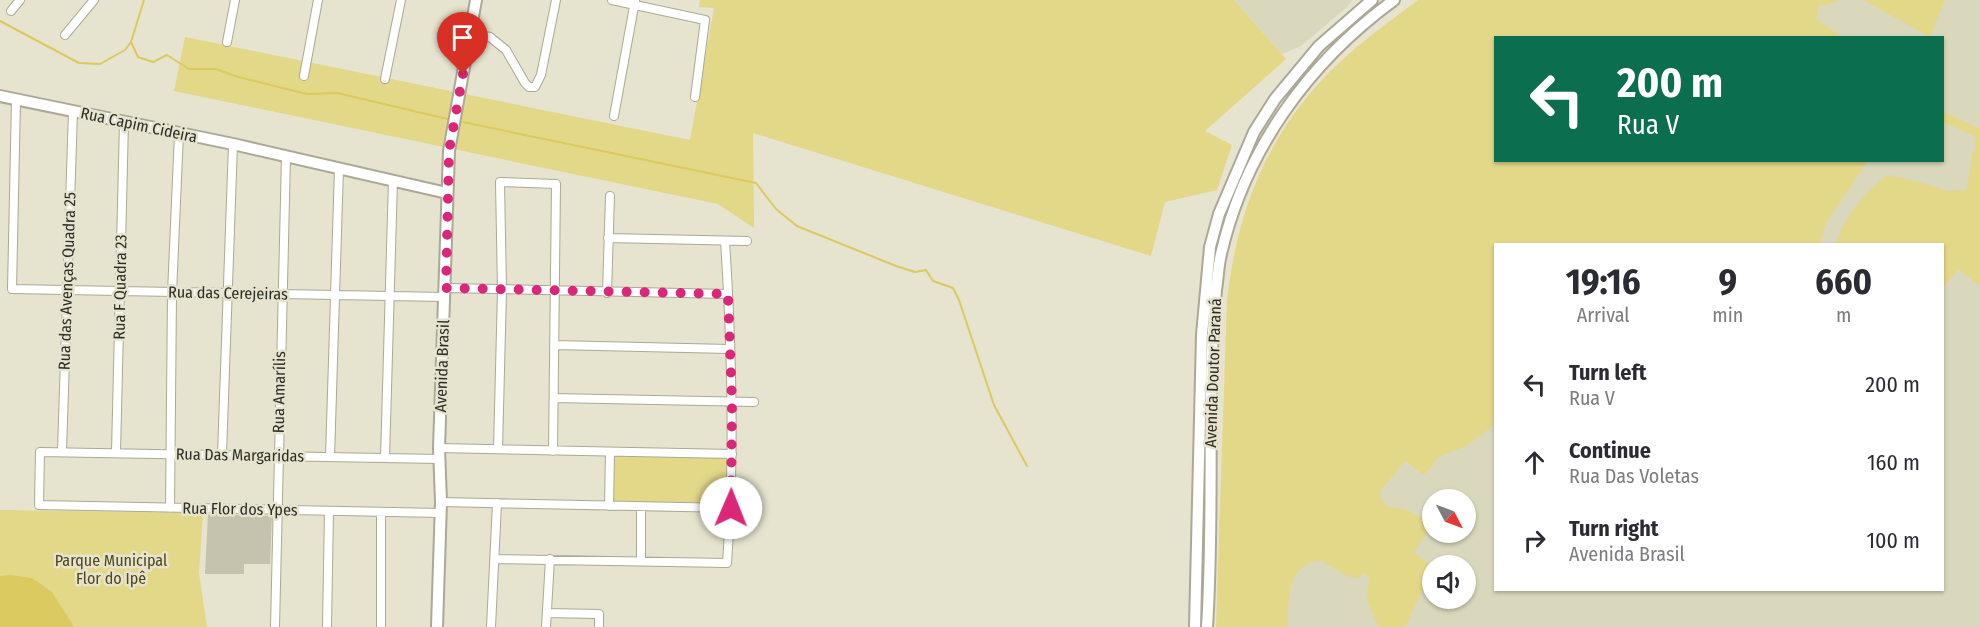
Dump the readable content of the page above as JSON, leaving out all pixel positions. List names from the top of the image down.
{
  "streets": {
    "main road": ["Rua Capim Cideira", "Avenida Brasil", "Avenida Doutor Paraná"],
    "street": [
      "Rua das Avenças Quadra 25",
      "Rua F Quadra 23",
      "Rua das Cerejeiras",
      "Rua Amarílis",
      "Rua Das Margaridas",
      "Rua Flor dos Ypes"
    ]
  },
  "crossings": [
    ["Rua Capim Cideira", "Rua das Avenças Quadra 25"],
    ["Rua Capim Cideira", "Rua F Quadra 23"],
    ["Rua Capim Cideira", "Rua das Cerejeiras"],
    ["Rua Capim Cideira", "Avenida Brasil"],
    ["Rua Capim Cideira", "Rua Amarílis"],
    ["Rua das Avenças Quadra 25", "Rua das Cerejeiras"],
    ["Rua das Avenças Quadra 25", "Rua Das Margaridas"],
    ["Rua F Quadra 23", "Rua das Cerejeiras"],
    ["Rua F Quadra 23", "Rua Das Margaridas"],
    ["Rua das Cerejeiras", "Avenida Brasil"],
    ["Rua das Cerejeiras", "Rua Amarílis"],
    ["Avenida Brasil", "Rua Das Margaridas"],
    ["Avenida Brasil", "Rua Flor dos Ypes"],
    ["Rua Amarílis", "Rua Das Margaridas"],
    ["Rua Amarílis", "Rua Flor dos Ypes"],
    ["Rua Das Margaridas", "Rua Flor dos Ypes"]
  ],
  "parks": ["Parque Municipal Flor do Ipê"],
  "north": "bottom right",
  "page": {
    "turn": ["200 m", "Rua V"],
    "eta": [
      "19:16",
      "Arrival",
      "9",
      "min",
      "660",
      "m"
    ],
    "list": [
      {
        "name": "Turn left",
        "note": "Rua V",
        "value": "200 m"
      },
      {
        "name": "Continue",
        "note": "Rua Das Voletas",
        "value": "160 m"
      },
      {
        "name": "Turn right",
        "note": "Avenida Brasil",
        "value": "100 m"
      }
    ]
  }
}
